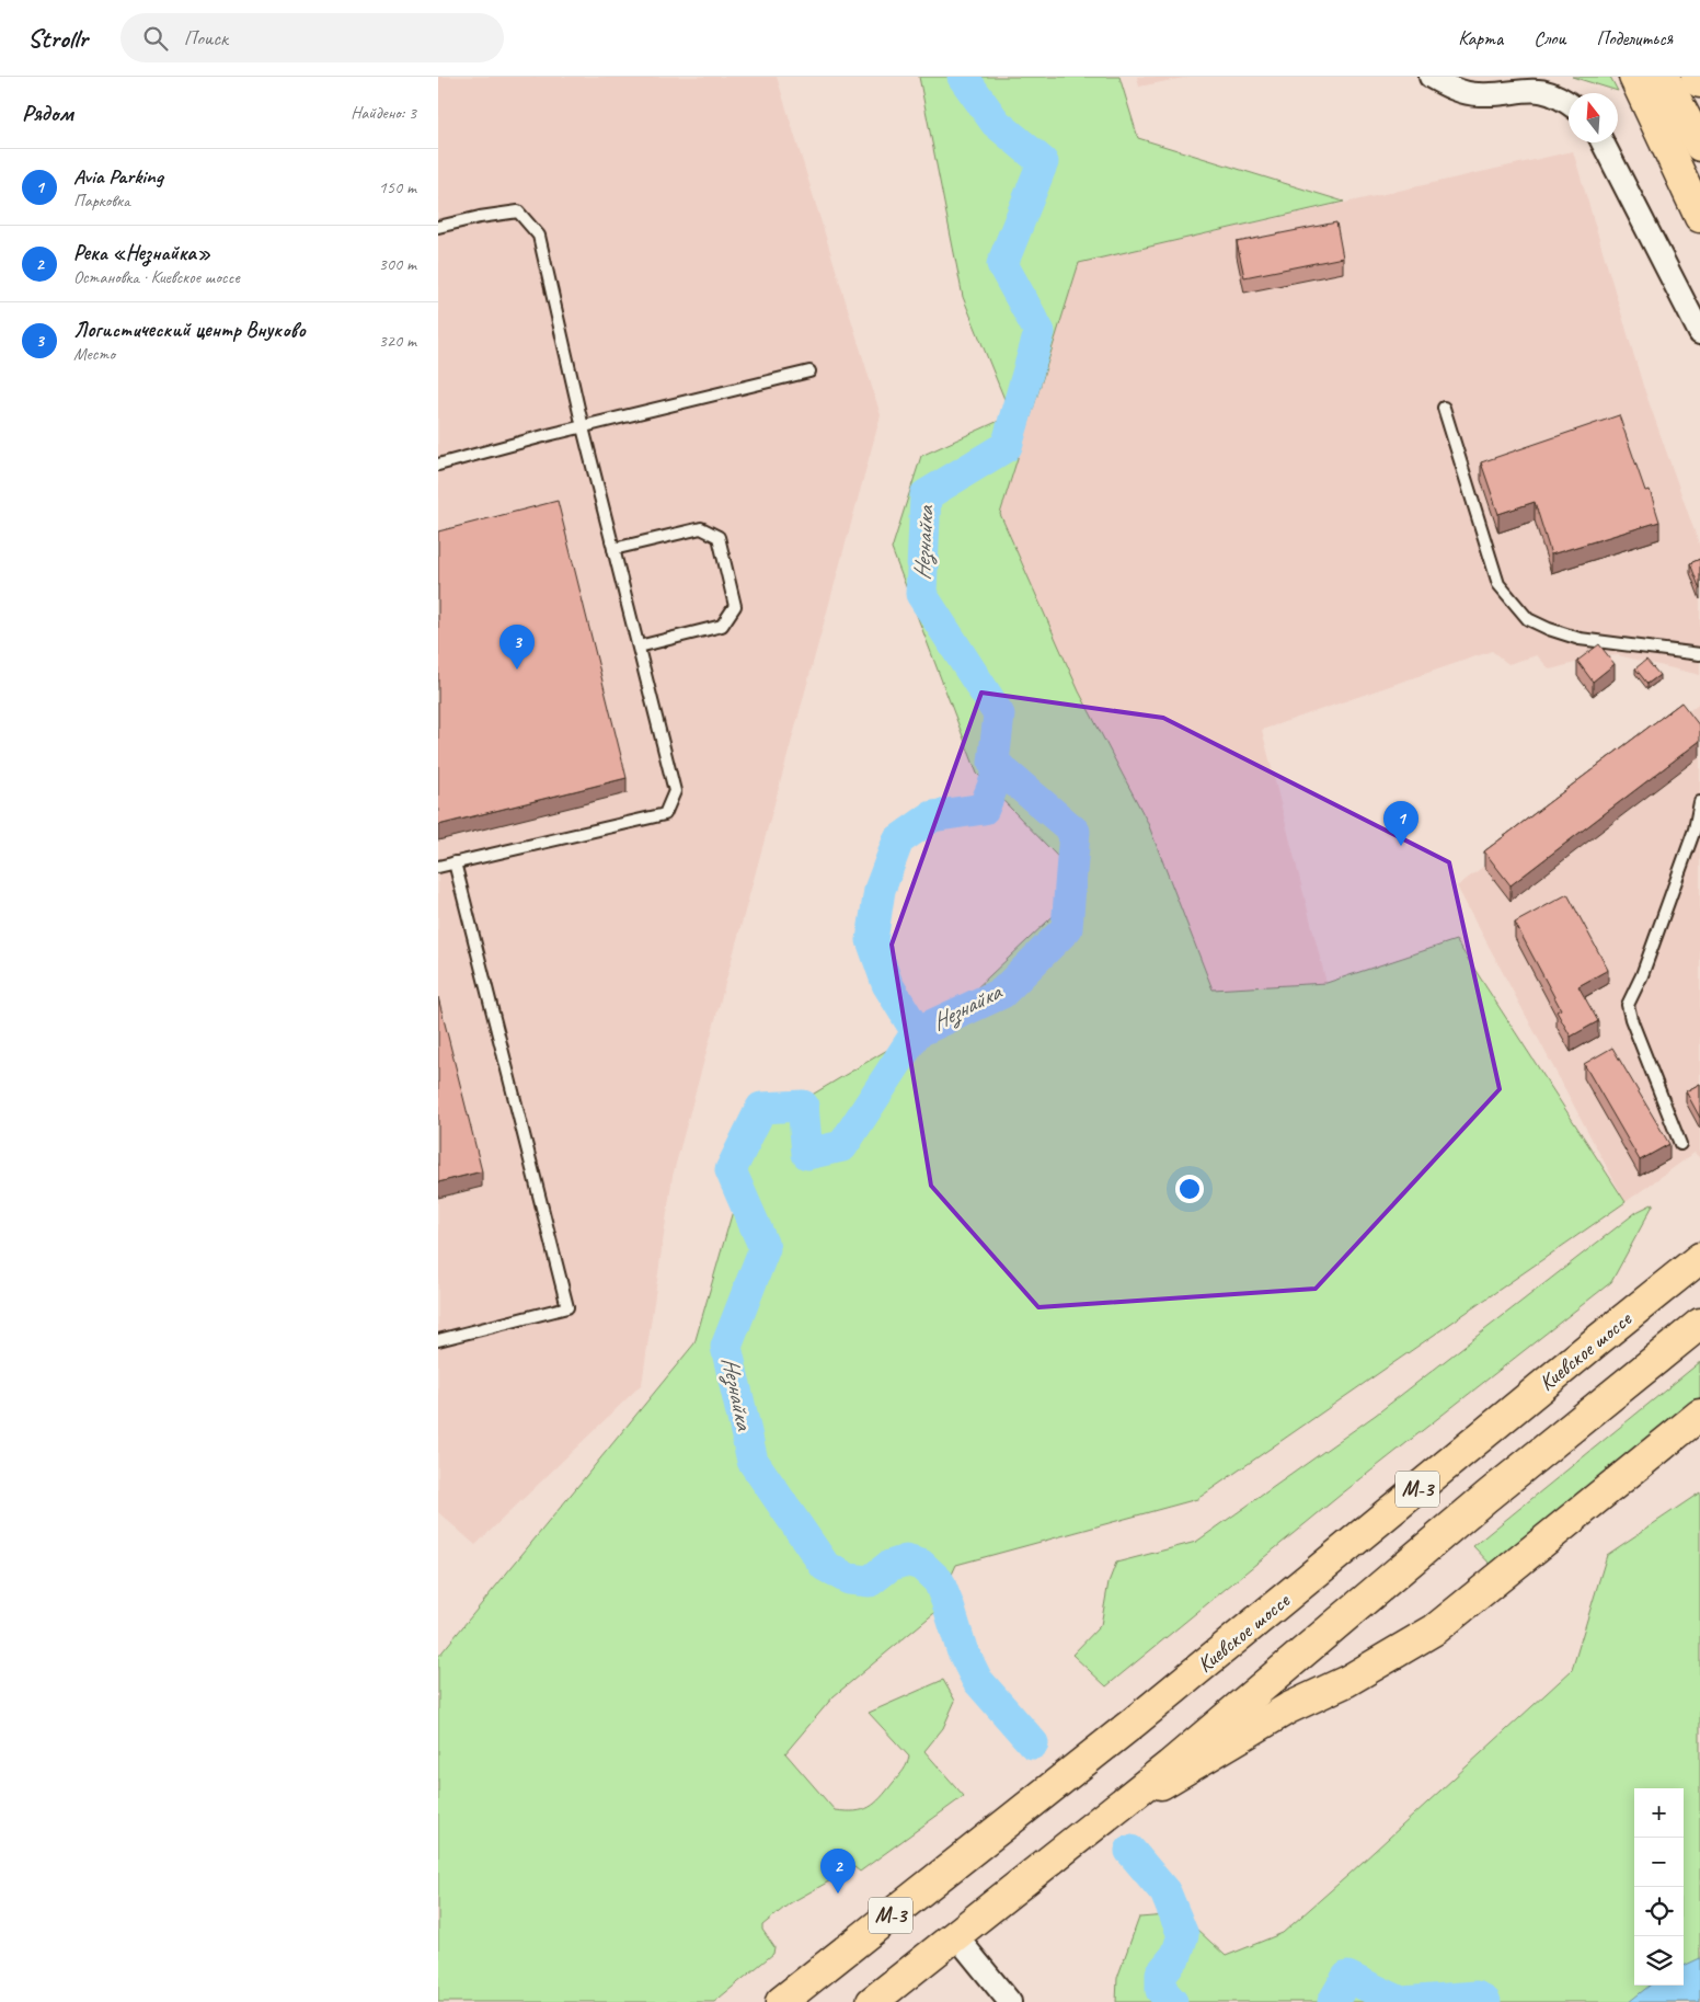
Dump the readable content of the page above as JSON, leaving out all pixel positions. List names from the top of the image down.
{
  "streets": {
    "main road": ["Киевское шоссе", "М-3"]
  },
  "water": ["Незнайка"],
  "north": "top",
  "page": {
    "header": "Strollr",
    "search": "Поиск",
    "nav": ["Карта", "Слои", "Поделиться"],
    "heading": ["Рядом", "Найдено: 3"],
    "list": [
      {
        "mark": "1",
        "name": "Avia Parking",
        "note": "Парковка",
        "value": "150 m"
      },
      {
        "mark": "2",
        "name": "Река «Незнайка»",
        "note": "Остановка · Киевское шоссе",
        "value": "300 m"
      },
      {
        "mark": "3",
        "name": "Логистический центр Внуково",
        "note": "Место",
        "value": "320 m"
      }
    ],
    "pins": ["3", "1", "2"],
    "map_buttons": ["+", "−"]
  }
}
